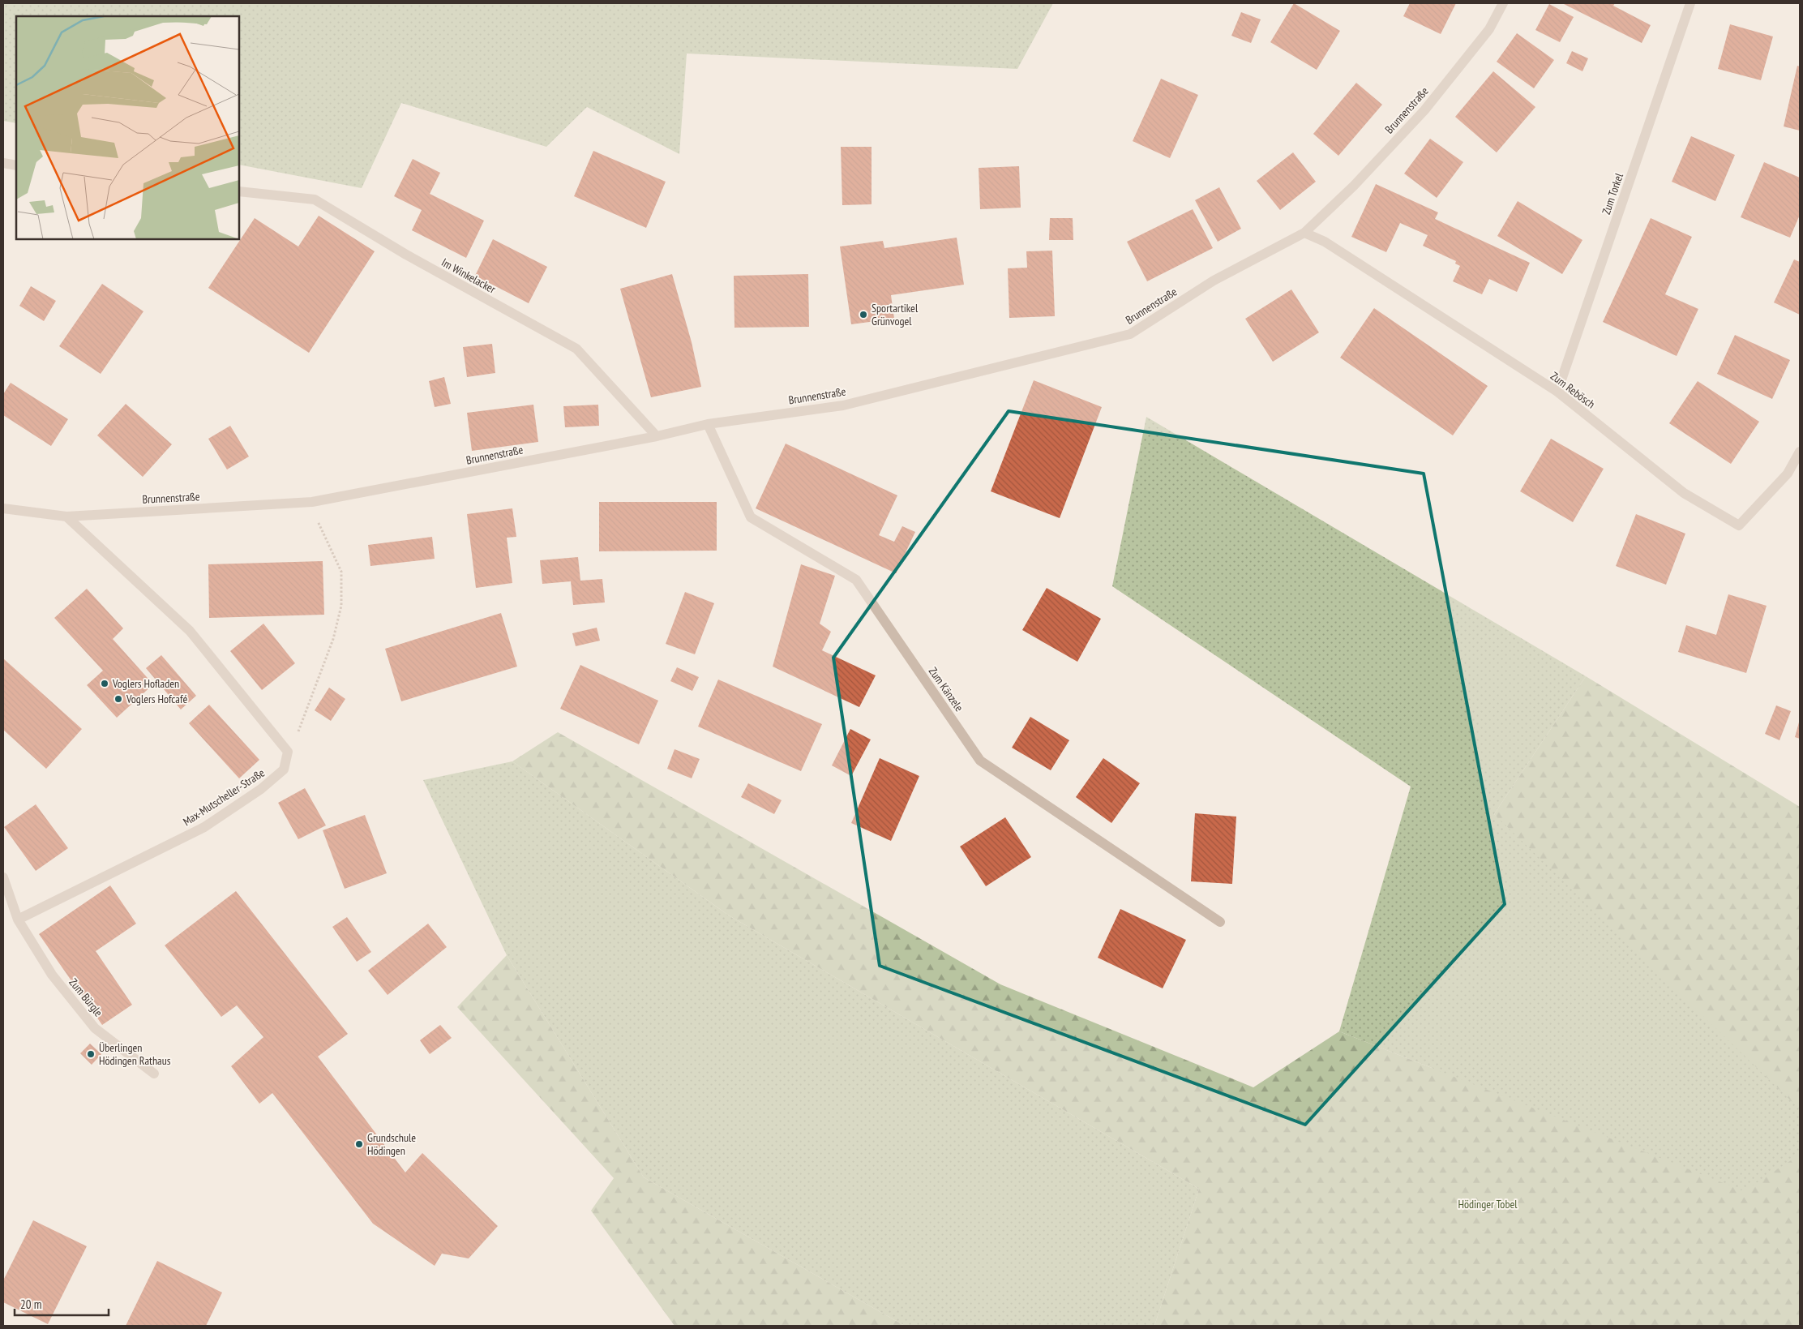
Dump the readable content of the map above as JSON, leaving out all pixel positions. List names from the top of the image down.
{
  "streets": {
    "street": [
      "Brunnenstraße",
      "Zum Torkel",
      "Im Winkelacker",
      "Zum Rebösch",
      "Zum Känzele",
      "Max-Mutscheller-Straße",
      "Zum Bürgle"
    ]
  },
  "crossings": [
    ["Brunnenstraße", "Im Winkelacker"],
    ["Brunnenstraße", "Zum Rebösch"],
    ["Brunnenstraße", "Zum Känzele"],
    ["Zum Torkel", "Zum Rebösch"],
    ["Max-Mutscheller-Straße", "Zum Bürgle"]
  ],
  "parks": ["Hödinger Tobel"],
  "places": [
    "Sportartikel Grünvogel",
    "Voglers Hofladen",
    "Voglers Hofcafé",
    "Überlingen Hödingen Rathaus",
    "Grundschule Hödingen"
  ],
  "scale_bar": "20 m"
}
